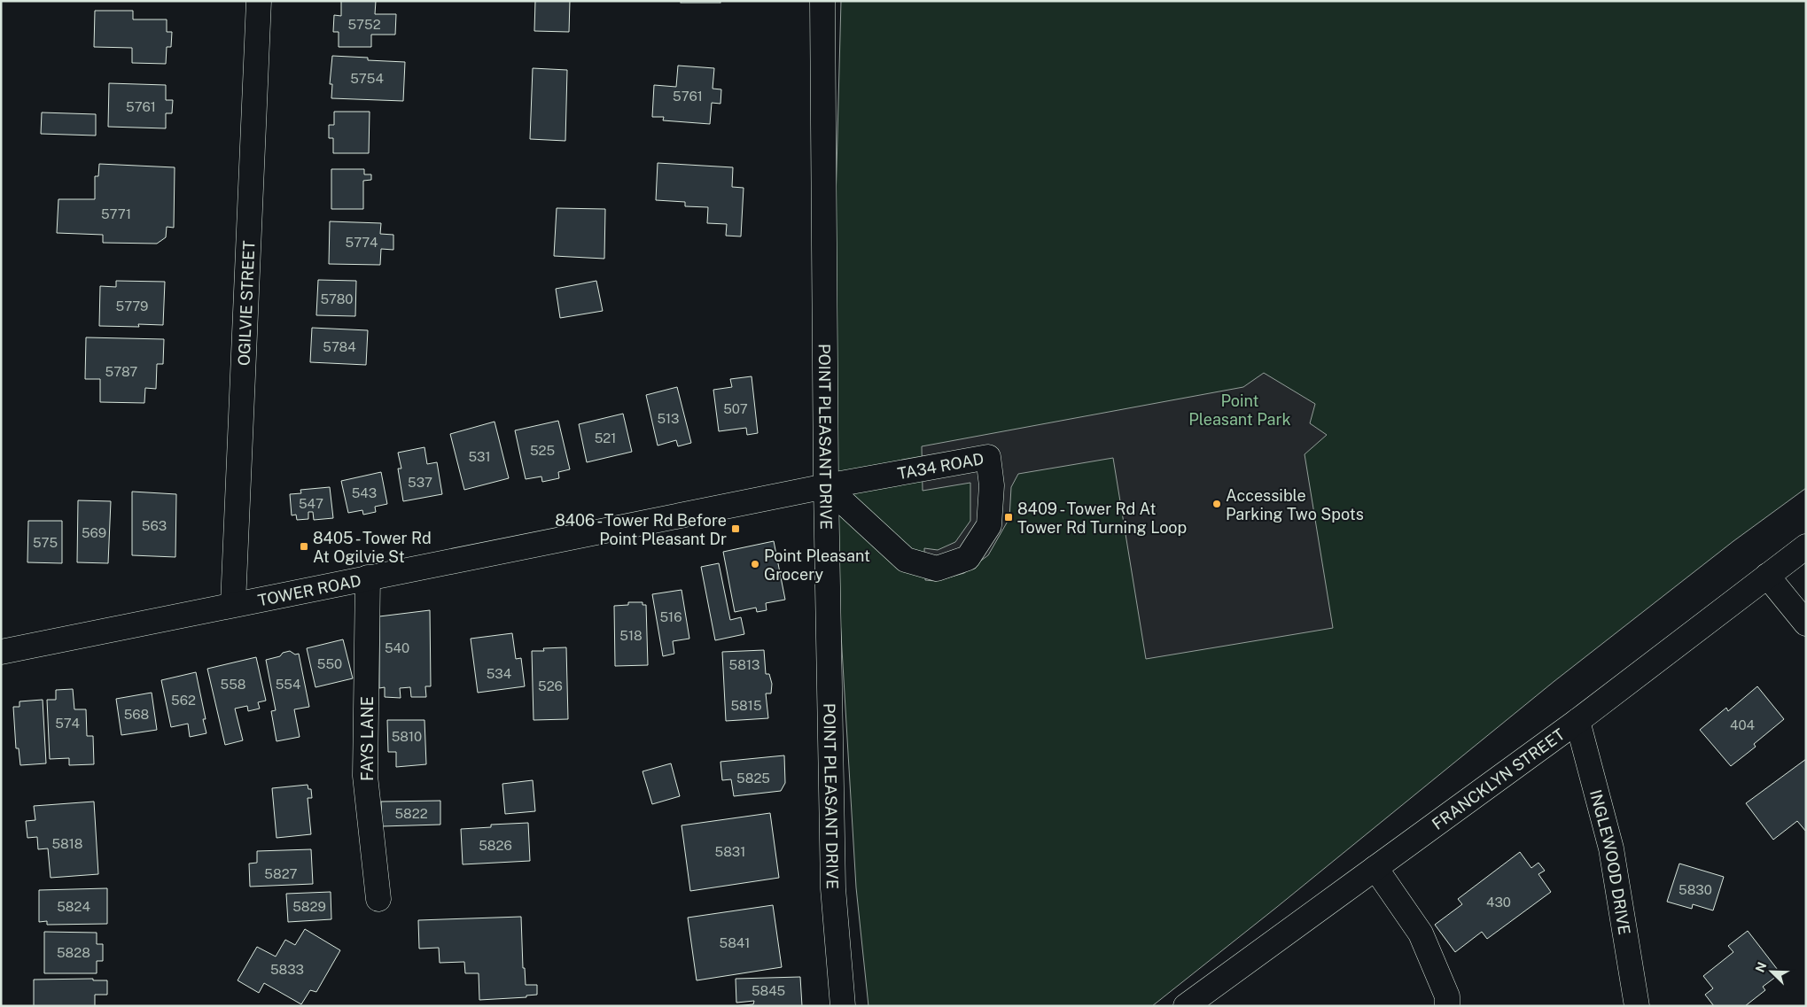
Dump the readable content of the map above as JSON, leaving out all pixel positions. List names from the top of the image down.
{
  "streets": {
    "street": [
      "OGILVIE STREET",
      "POINT PLEASANT DRIVE",
      "TA34 ROAD",
      "TOWER ROAD",
      "FAYS LANE",
      "FRANCKLYN STREET",
      "INGLEWOOD DRIVE"
    ]
  },
  "crossings": [
    ["OGILVIE STREET", "TOWER ROAD"],
    ["POINT PLEASANT DRIVE", "TA34 ROAD"],
    ["POINT PLEASANT DRIVE", "TOWER ROAD"],
    ["TA34 ROAD", "TOWER ROAD"],
    ["TOWER ROAD", "FAYS LANE"],
    ["FRANCKLYN STREET", "INGLEWOOD DRIVE"]
  ],
  "parks": ["Point Pleasant Park"],
  "places": {
    "other": ["Accessible Parking Two Spots", "Point Pleasant Grocery"],
    "transit": ["8409 - Tower Rd At Tower Rd Turning Loop", "8406 - Tower Rd Before Point Pleasant Dr", "8405 - Tower Rd At Ogilvie St"]
  },
  "house_numbers": [
    "5752",
    "5754",
    "5761",
    "5761",
    "5771",
    "5774",
    "5780",
    "5779",
    "5784",
    "5787",
    "507",
    "513",
    "521",
    "525",
    "531",
    "537",
    "543",
    "547",
    "563",
    "569",
    "575",
    "516",
    "518",
    "540",
    "550",
    "5813",
    "534",
    "558",
    "554",
    "526",
    "562",
    "5815",
    "568",
    "574",
    "404",
    "5810",
    "5825",
    "5822",
    "5818",
    "5826",
    "5831",
    "5827",
    "5830",
    "430",
    "5824",
    "5829",
    "5841",
    "5828",
    "5833",
    "5845"
  ],
  "north": "top left"
}
